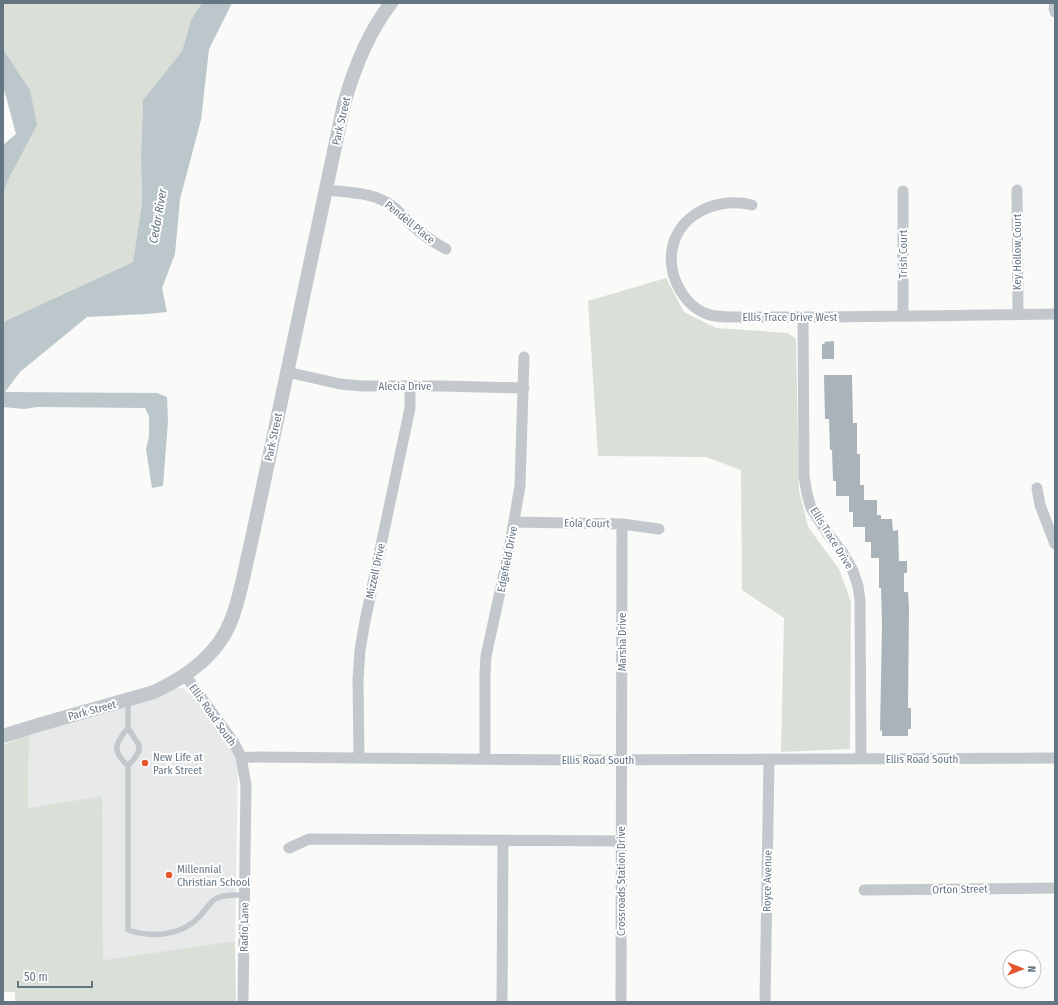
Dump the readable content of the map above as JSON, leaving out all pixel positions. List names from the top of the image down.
{
  "streets": {
    "street": [
      "Park Street",
      "Pendell Place",
      "Key Hollow Court",
      "Trish Court",
      "Ellis Trace Drive West",
      "Alecia Drive",
      "Eola Court",
      "Ellis Trace Drive",
      "Edgefield Drive",
      "Mizzell Drive",
      "Marsha Drive",
      "Ellis Road South",
      "Crossroads Station Drive",
      "Royce Avenue",
      "Orton Street",
      "Radio Lane"
    ]
  },
  "crossings": [
    ["Park Street", "Pendell Place"],
    ["Park Street", "Alecia Drive"],
    ["Park Street", "Ellis Road South"],
    ["Key Hollow Court", "Ellis Trace Drive West"],
    ["Trish Court", "Ellis Trace Drive West"],
    ["Ellis Trace Drive West", "Ellis Trace Drive"],
    ["Alecia Drive", "Edgefield Drive"],
    ["Alecia Drive", "Mizzell Drive"],
    ["Eola Court", "Edgefield Drive"],
    ["Eola Court", "Marsha Drive"],
    ["Ellis Trace Drive", "Ellis Road South"],
    ["Edgefield Drive", "Ellis Road South"],
    ["Mizzell Drive", "Ellis Road South"],
    ["Marsha Drive", "Ellis Road South"],
    ["Marsha Drive", "Crossroads Station Drive"],
    ["Ellis Road South", "Crossroads Station Drive"],
    ["Ellis Road South", "Royce Avenue"],
    ["Ellis Road South", "Radio Lane"]
  ],
  "water": ["Cedar River"],
  "places": ["New Life at Park Street", "Millennial Christian School"],
  "scale_bar": "50 m",
  "north": "right"
}
